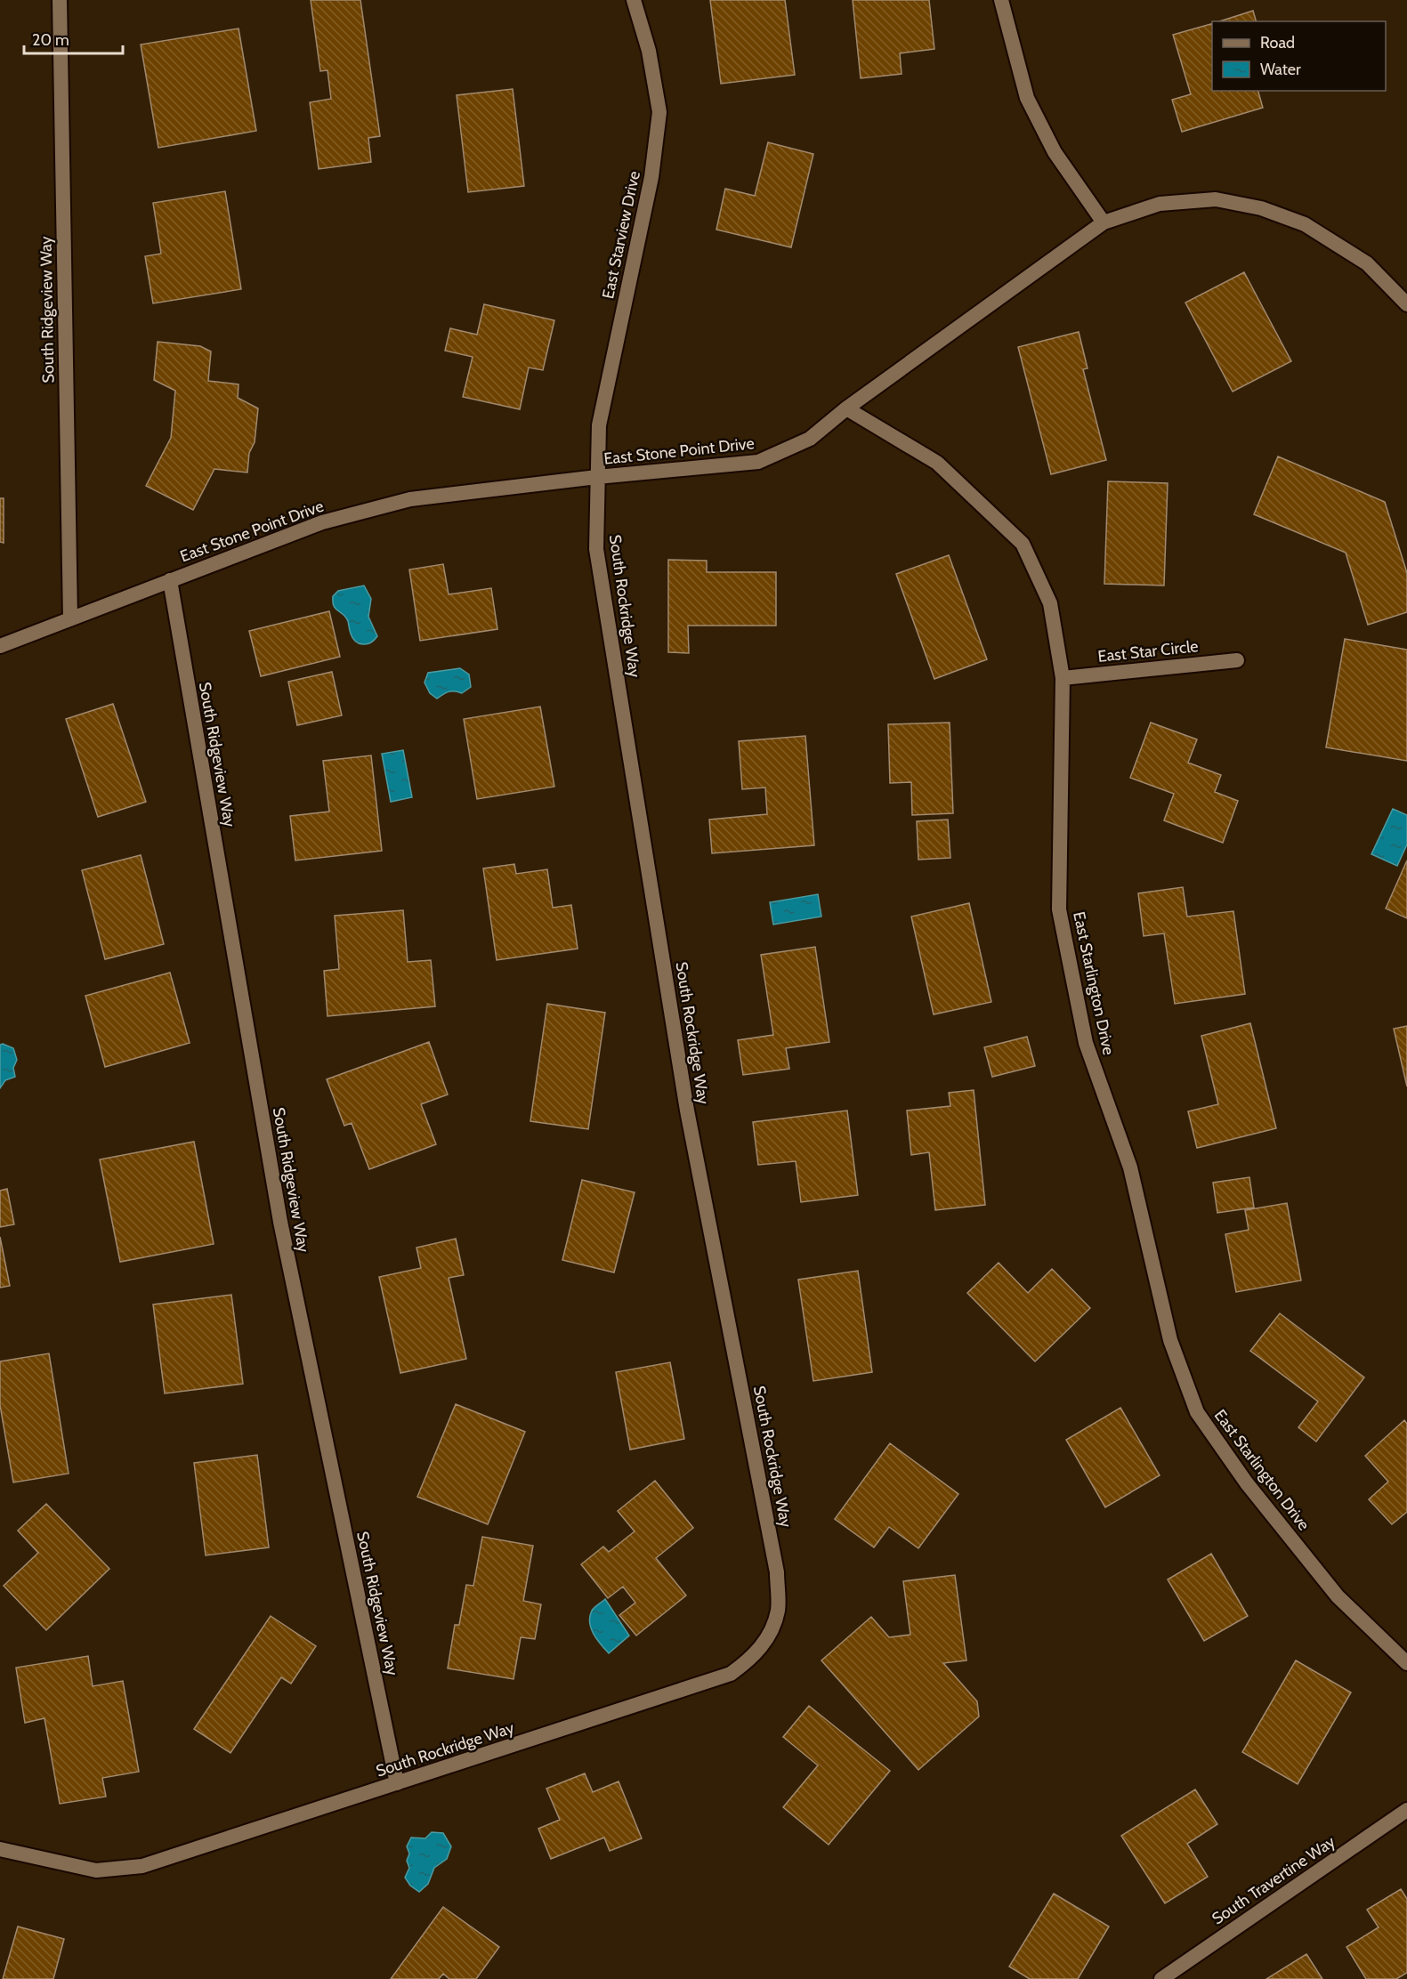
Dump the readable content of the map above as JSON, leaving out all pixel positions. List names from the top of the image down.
{
  "streets": {
    "street": [
      "East Starview Drive",
      "South Ridgeview Way",
      "East Stone Point Drive",
      "South Rockridge Way",
      "East Star Circle",
      "East Starlington Drive",
      "South Travertine Way"
    ]
  },
  "crossings": [
    ["East Starview Drive", "East Stone Point Drive"],
    ["East Starview Drive", "South Rockridge Way"],
    ["South Ridgeview Way", "East Stone Point Drive"],
    ["South Ridgeview Way", "South Rockridge Way"],
    ["East Stone Point Drive", "South Rockridge Way"],
    ["East Stone Point Drive", "East Starlington Drive"],
    ["East Star Circle", "East Starlington Drive"]
  ],
  "legend": ["Road", "Water"],
  "scale_bar": "20 m"
}
